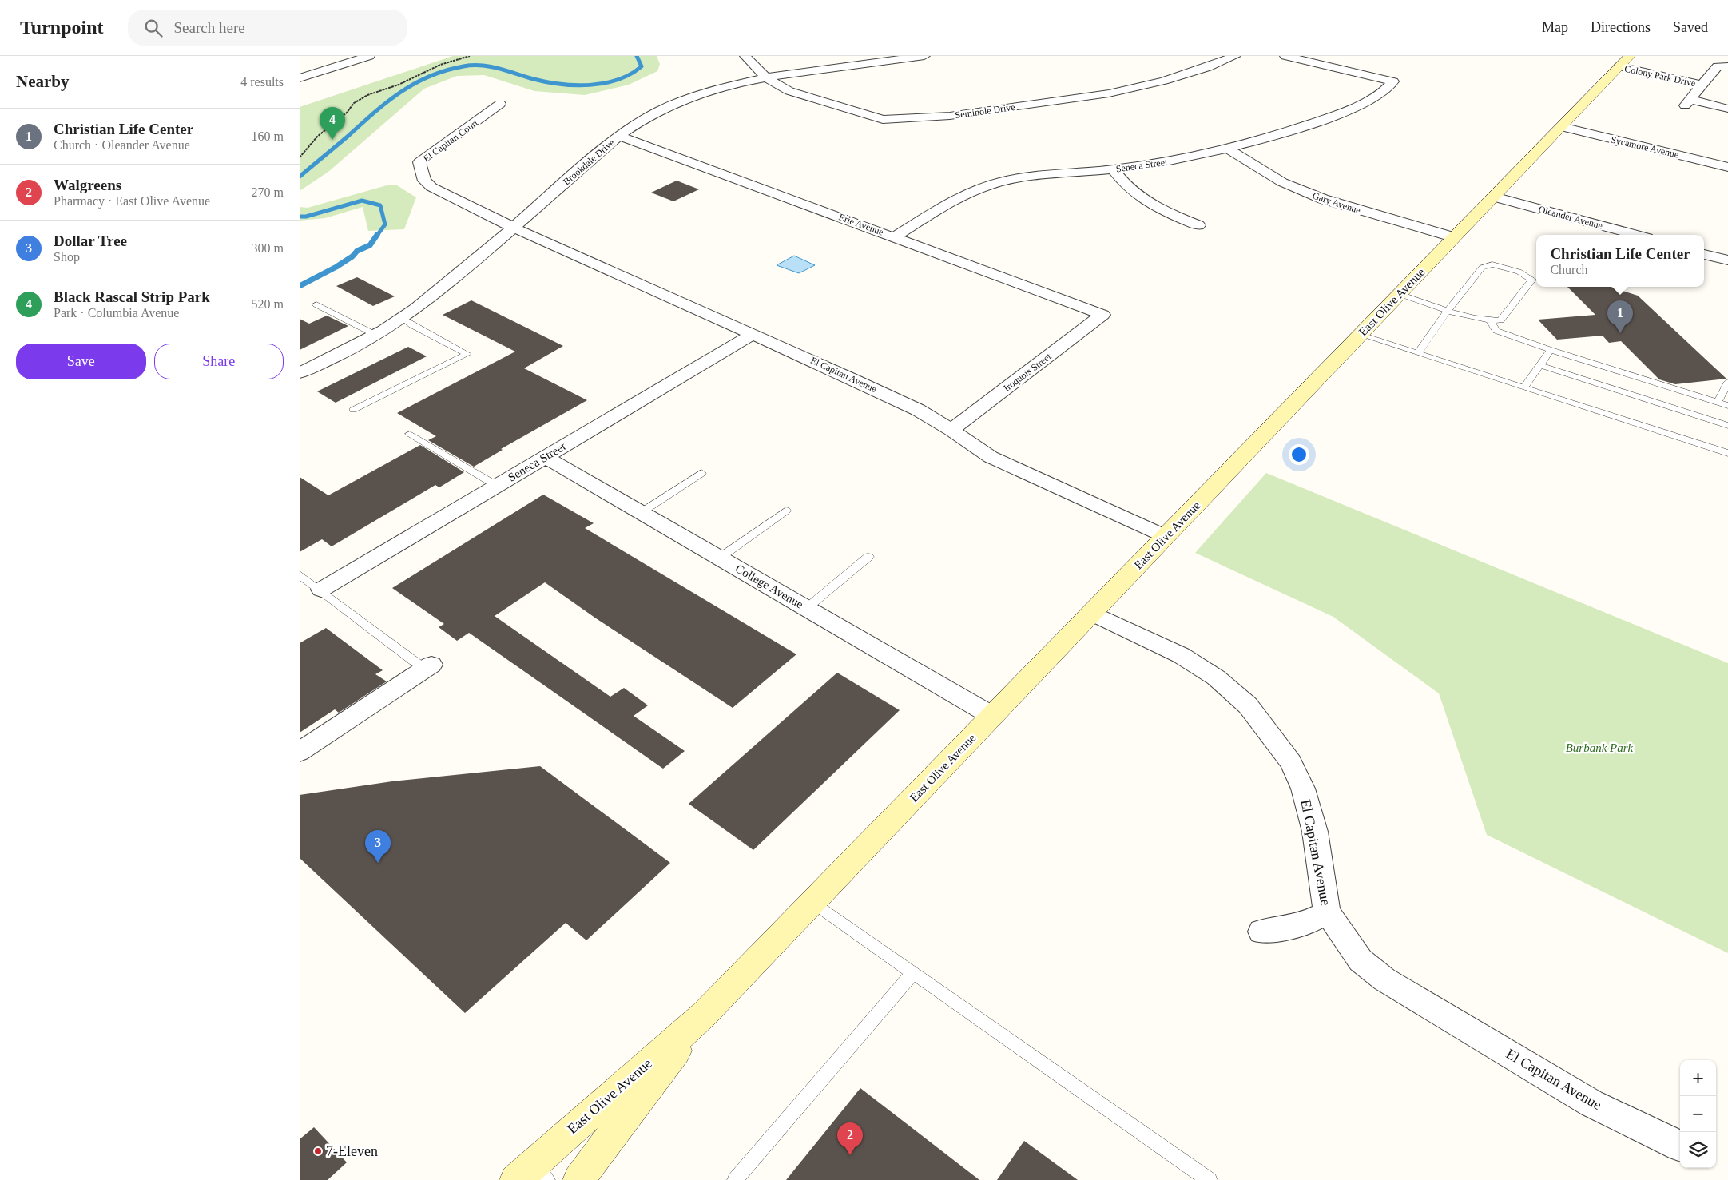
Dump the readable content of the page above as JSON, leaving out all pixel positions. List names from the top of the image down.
{
  "streets": {
    "main road": ["East Olive Avenue"],
    "street": [
      "Colony Park Drive",
      "Seminole Drive",
      "El Capitan Court",
      "Sycamore Avenue",
      "Brookdale Drive",
      "Seneca Street",
      "Gary Avenue",
      "Oleander Avenue",
      "Erie Avenue",
      "Iroquois Street",
      "El Capitan Avenue",
      "College Avenue"
    ]
  },
  "crossings": [
    ["Colony Park Drive", "East Olive Avenue"],
    ["Seminole Drive", "Brookdale Drive"],
    ["El Capitan Court", "Brookdale Drive"],
    ["El Capitan Court", "El Capitan Avenue"],
    ["Sycamore Avenue", "East Olive Avenue"],
    ["Brookdale Drive", "Erie Avenue"],
    ["Brookdale Drive", "El Capitan Avenue"],
    ["Seneca Street", "Gary Avenue"],
    ["Seneca Street", "Erie Avenue"],
    ["Seneca Street", "El Capitan Avenue"],
    ["Seneca Street", "College Avenue"],
    ["Gary Avenue", "East Olive Avenue"],
    ["Oleander Avenue", "East Olive Avenue"],
    ["Erie Avenue", "Iroquois Street"],
    ["East Olive Avenue", "El Capitan Avenue"],
    ["East Olive Avenue", "College Avenue"],
    ["Iroquois Street", "El Capitan Avenue"]
  ],
  "parks": ["Burbank Park"],
  "places": ["7-Eleven"],
  "page": {
    "header": "Turnpoint",
    "search": "Search here",
    "nav": ["Map", "Directions", "Saved"],
    "heading": ["Nearby", "4 results"],
    "pins": [
      "4",
      "1",
      "3",
      "2"
    ],
    "list": [
      {
        "mark": "1",
        "name": "Christian Life Center",
        "note": "Church · Oleander Avenue",
        "value": "160 m"
      },
      {
        "mark": "2",
        "name": "Walgreens",
        "note": "Pharmacy · East Olive Avenue",
        "value": "270 m"
      },
      {
        "mark": "3",
        "name": "Dollar Tree",
        "note": "Shop",
        "value": "300 m"
      },
      {
        "mark": "4",
        "name": "Black Rascal Strip Park",
        "note": "Park · Columbia Avenue",
        "value": "520 m"
      }
    ],
    "popup": ["Christian Life Center", "Church"],
    "buttons": ["Save", "Share"],
    "map_buttons": ["+", "−"]
  }
}
